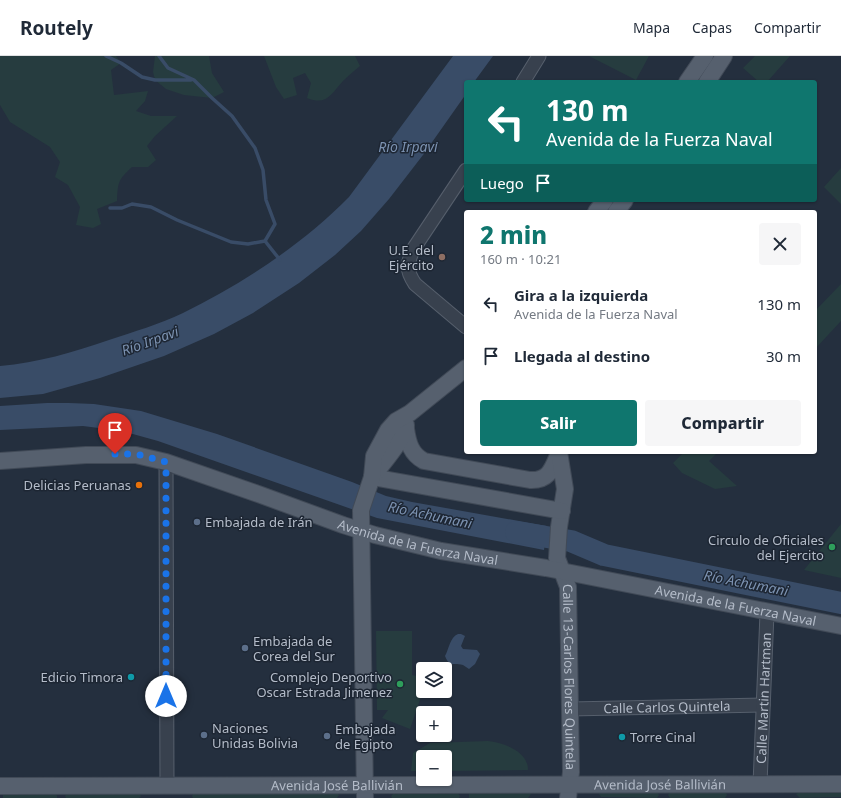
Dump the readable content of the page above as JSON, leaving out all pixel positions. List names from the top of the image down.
{
  "streets": {
    "main road": ["Avenida de la Fuerza Naval", "Calle 13-Carlos Flores Quintela", "Avenida José Ballivián"],
    "street": ["Calle Martin Hartman", "Calle Carlos Quintela"]
  },
  "crossings": [
    ["Avenida de la Fuerza Naval", "Calle 13-Carlos Flores Quintela"],
    ["Avenida de la Fuerza Naval", "Calle Martin Hartman"],
    ["Calle 13-Carlos Flores Quintela", "Calle Carlos Quintela"],
    ["Calle 13-Carlos Flores Quintela", "Avenida José Ballivián"],
    ["Calle Martin Hartman", "Calle Carlos Quintela"],
    ["Calle Martin Hartman", "Avenida José Ballivián"]
  ],
  "water": ["Río Irpavi", "Río Achumani"],
  "places": [
    "U.E. del Ejército",
    "Delicias Peruanas",
    "Embajada de Irán",
    "Circulo de Oficiales del Ejercito",
    "Embajada de Corea del Sur",
    "Edicio Timora",
    "Complejo Deportivo Oscar Estrada Jimenez",
    "Naciones Unidas Bolivia",
    "Embajada de Egipto",
    "Torre Cinal"
  ],
  "page": {
    "header": "Routely",
    "nav": ["Mapa", "Capas", "Compartir"],
    "turn": ["130 m", "Avenida de la Fuerza Naval"],
    "then": "Luego",
    "heading": ["2 min", "160 m · 10:21"],
    "list": [
      {
        "name": "Gira a la izquierda",
        "note": "Avenida de la Fuerza Naval",
        "value": "130 m"
      },
      {
        "name": "Llegada al destino",
        "value": "30 m"
      }
    ],
    "buttons": ["Salir", "Compartir"],
    "map_buttons": ["+", "−"]
  }
}
